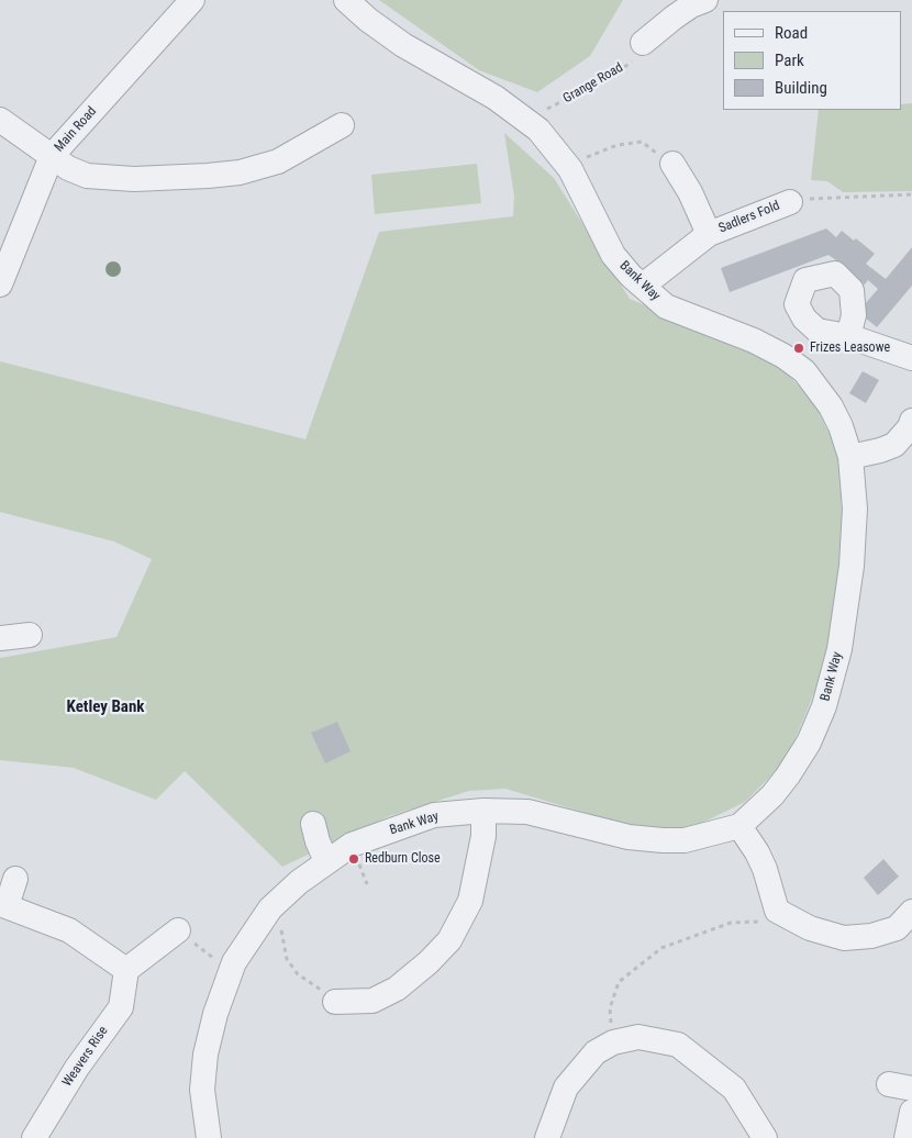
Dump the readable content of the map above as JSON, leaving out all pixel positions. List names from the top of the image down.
{
  "streets": {
    "street": [
      "Main Road",
      "Sadlers Fold",
      "Bank Way",
      "Weavers Rise"
    ],
    "path": ["Grange Road"]
  },
  "crossings": [
    ["Grange Road", "Bank Way"],
    ["Sadlers Fold", "Bank Way"]
  ],
  "districts": ["Ketley Bank"],
  "places": ["Frizes Leasowe", "Redburn Close"],
  "legend": ["Road", "Park", "Building"]
}
